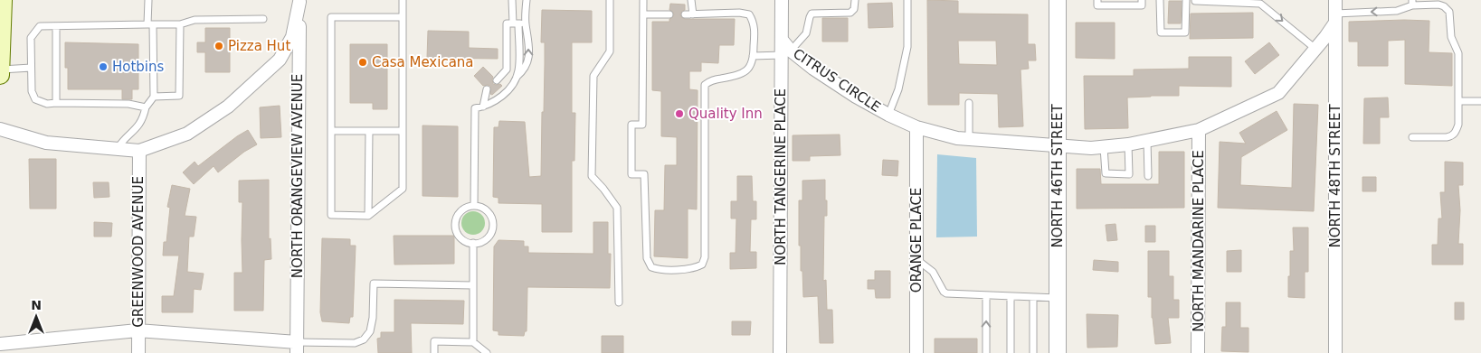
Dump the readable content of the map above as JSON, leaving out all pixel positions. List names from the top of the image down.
{
  "streets": {
    "street": [
      "CITRUS CIRCLE",
      "NORTH ORANGEVIEW AVENUE",
      "NORTH 46TH STREET",
      "NORTH 48TH STREET",
      "NORTH TANGERINE PLACE",
      "ORANGE PLACE",
      "NORTH MANDARINE PLACE",
      "GREENWOOD AVENUE"
    ]
  },
  "crossings": [
    ["CITRUS CIRCLE", "NORTH 46TH STREET"],
    ["CITRUS CIRCLE", "NORTH 48TH STREET"],
    ["CITRUS CIRCLE", "NORTH TANGERINE PLACE"],
    ["CITRUS CIRCLE", "ORANGE PLACE"],
    ["CITRUS CIRCLE", "NORTH MANDARINE PLACE"]
  ],
  "places": [
    "Pizza Hut",
    "Casa Mexicana",
    "Hotbins",
    "Quality Inn"
  ],
  "north": "top"
}
